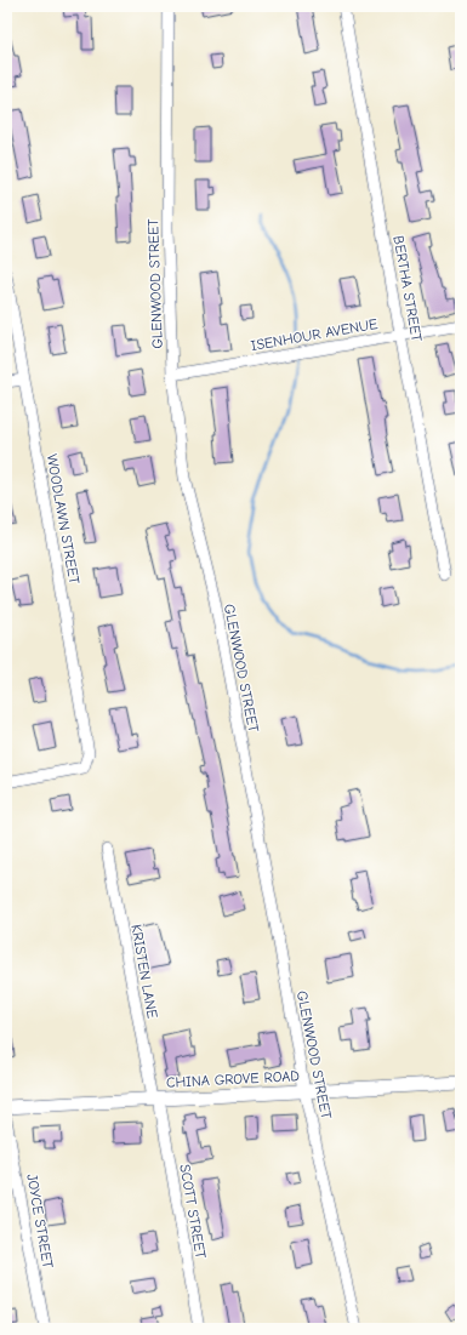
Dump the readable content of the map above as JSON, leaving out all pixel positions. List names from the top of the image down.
{
  "streets": {
    "street": [
      "GLENWOOD STREET",
      "BERTHA STREET",
      "ISENHOUR AVENUE",
      "WOODLAWN STREET",
      "KRISTEN LANE",
      "CHINA GROVE ROAD",
      "SCOTT STREET",
      "JOYCE STREET"
    ]
  },
  "crossings": [
    ["GLENWOOD STREET", "ISENHOUR AVENUE"],
    ["GLENWOOD STREET", "CHINA GROVE ROAD"],
    ["BERTHA STREET", "ISENHOUR AVENUE"],
    ["KRISTEN LANE", "CHINA GROVE ROAD"],
    ["KRISTEN LANE", "SCOTT STREET"],
    ["CHINA GROVE ROAD", "SCOTT STREET"]
  ]
}
